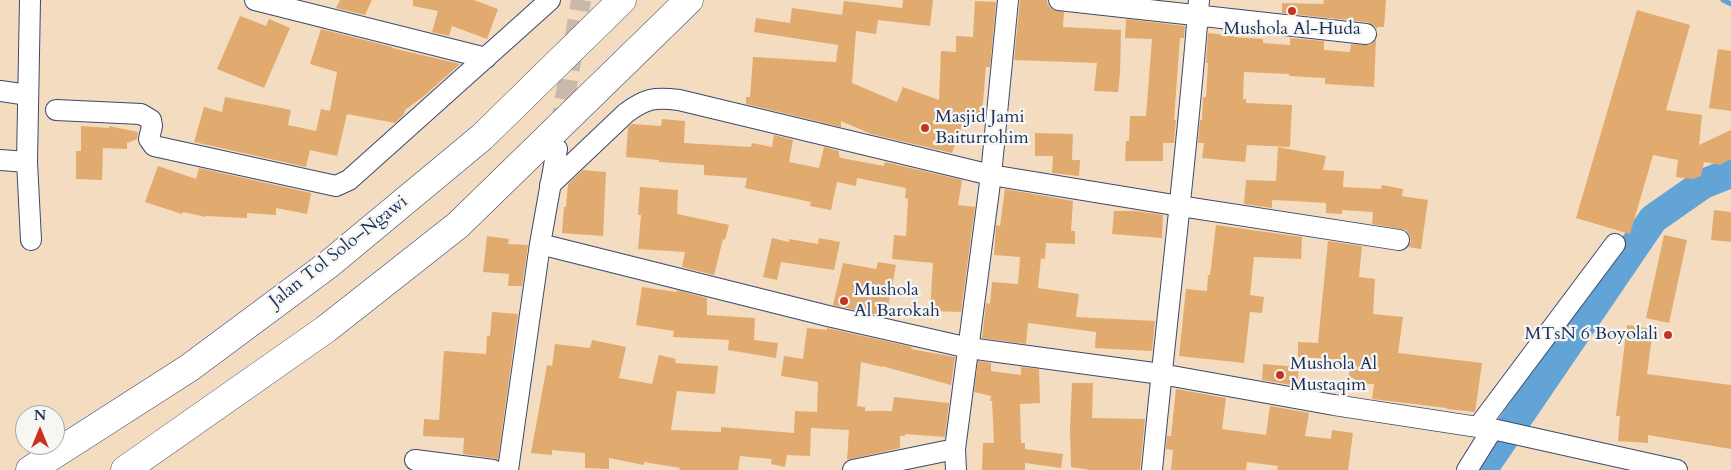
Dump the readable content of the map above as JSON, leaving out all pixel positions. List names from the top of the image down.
{
  "streets": {
    "highway": ["Jalan Tol Solo–Ngawi"]
  },
  "places": [
    "Mushola Al-Huda",
    "Masjid Jami Baiturrohim",
    "Mushola Al Barokah",
    "MTsN 6 Boyolali",
    "Mushola Al Mustaqim"
  ],
  "north": "top"
}
